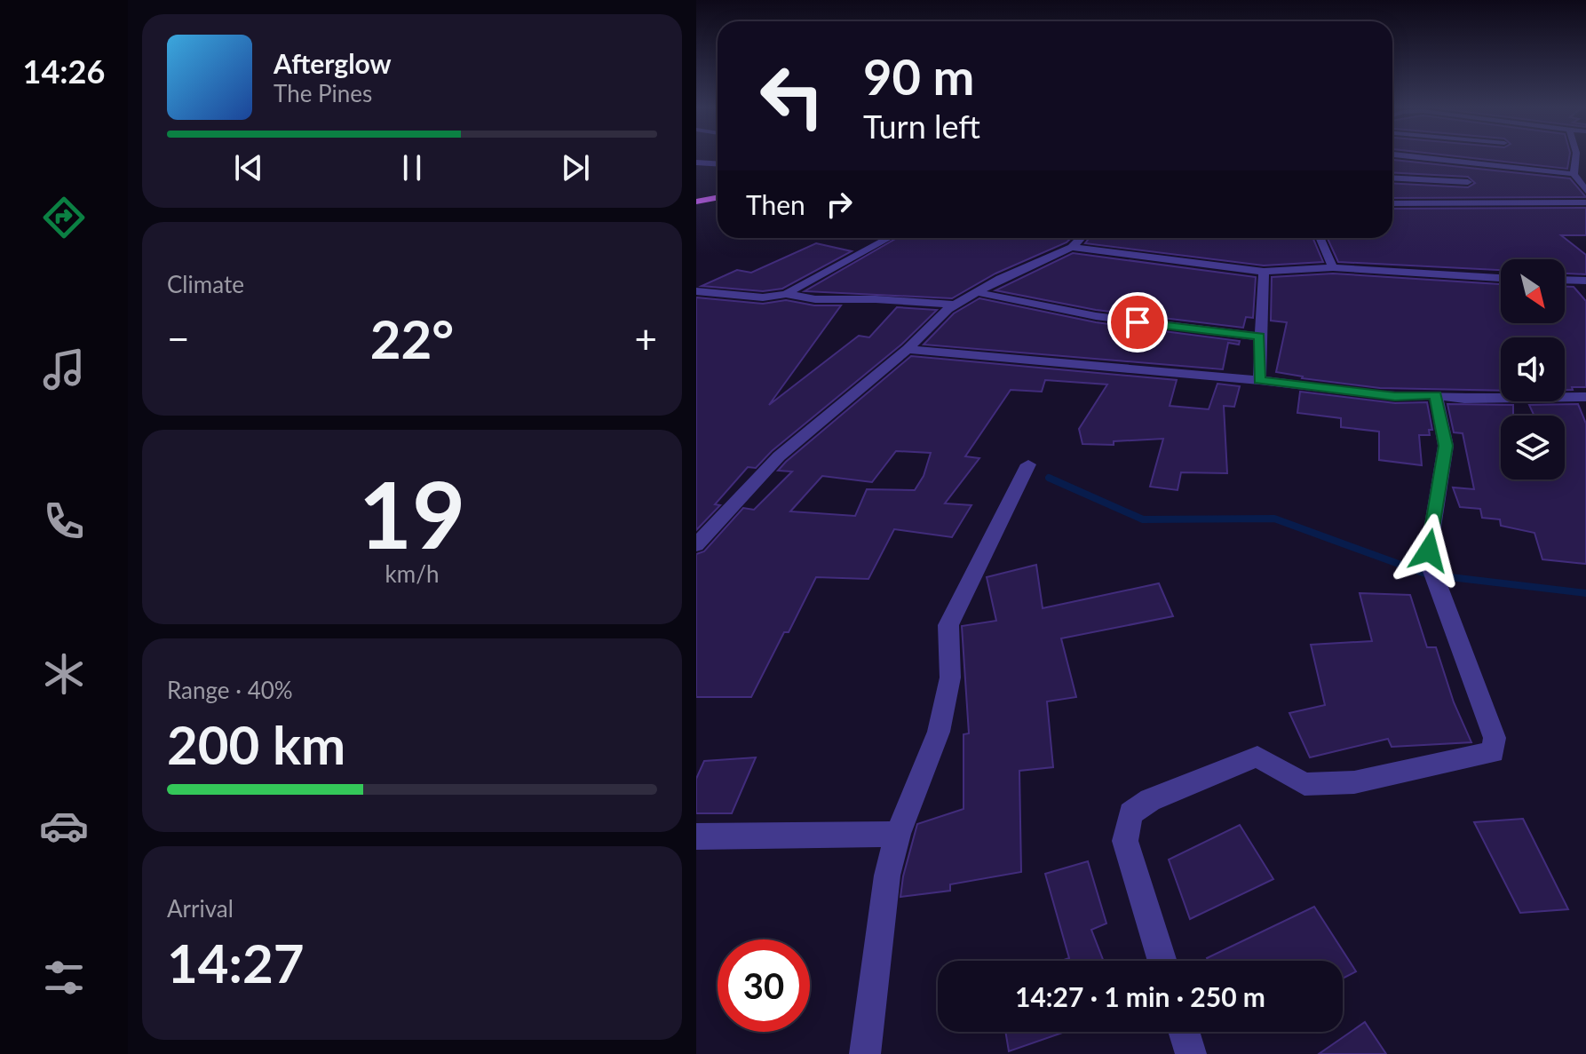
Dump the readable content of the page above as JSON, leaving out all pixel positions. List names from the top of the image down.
{
  "north": "bottom right",
  "page": {
    "tabs": "14:26",
    "turn": ["90 m", "Turn left"],
    "song": ["Afterglow", "The Pines"],
    "then": "Then",
    "tile": [
      "Climate",
      ["19", "km/h"],
      ["Range · 40%", "200 km"],
      ["Arrival", "14:27"]
    ],
    "heat": ["−", "22°", "+"],
    "limit": "30",
    "trip": "14:27 · 1 min · 250 m"
  }
}
